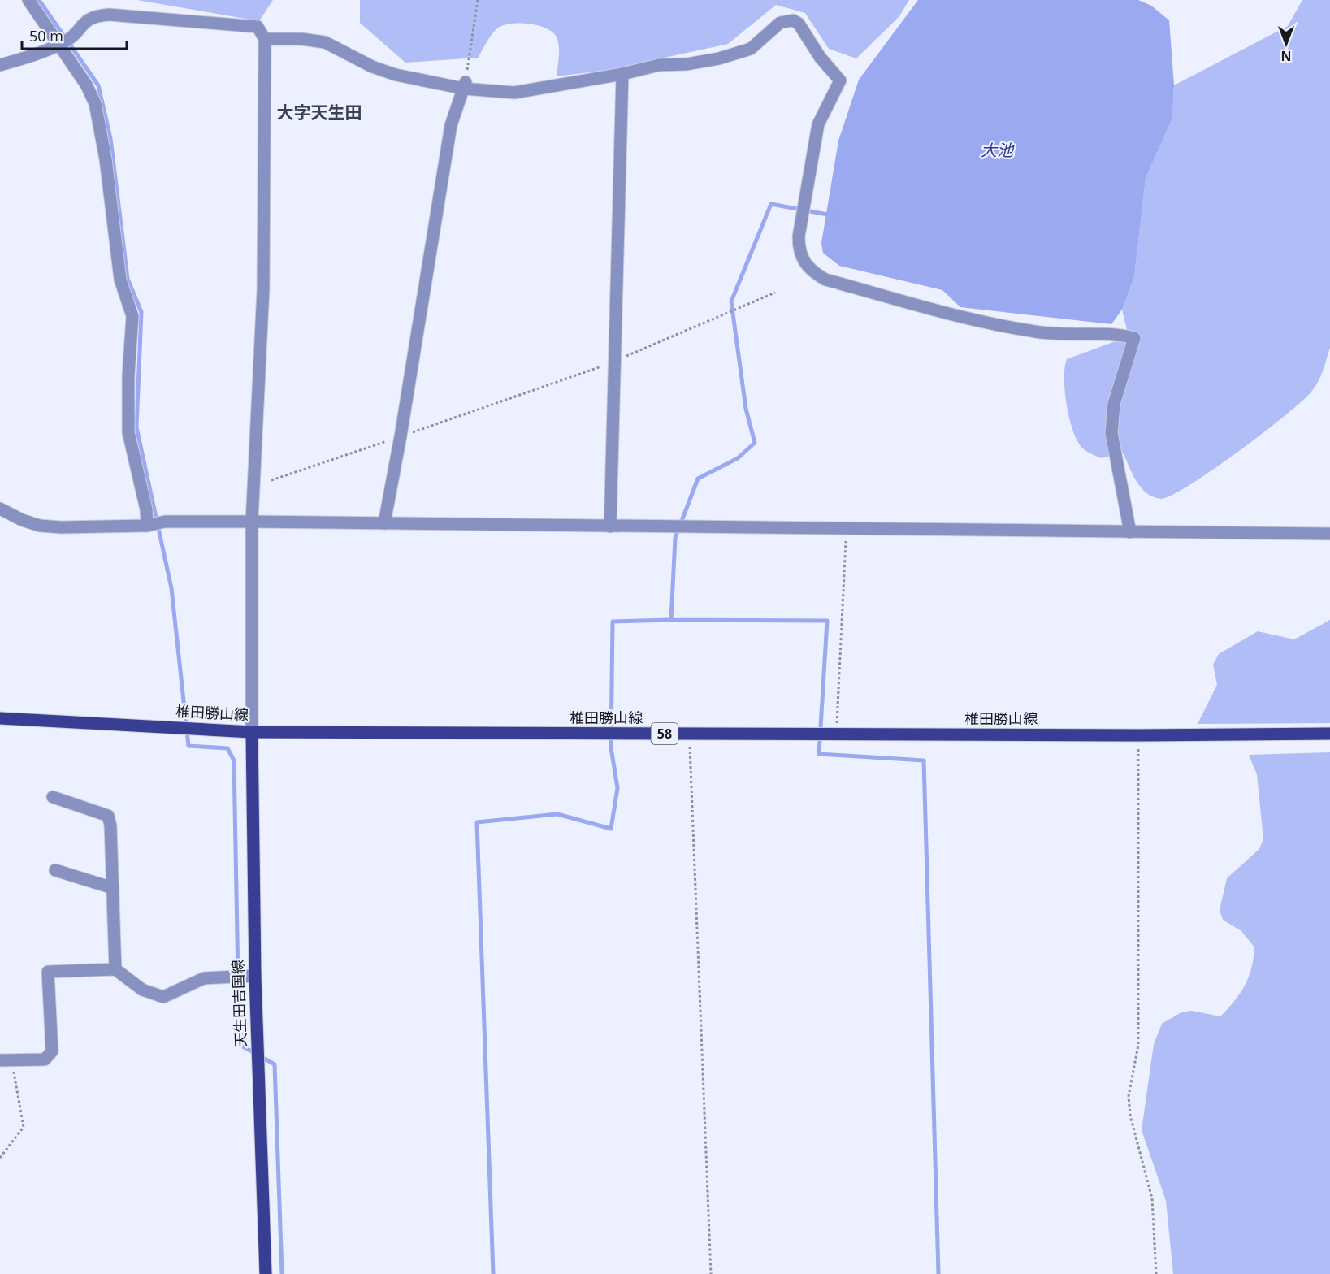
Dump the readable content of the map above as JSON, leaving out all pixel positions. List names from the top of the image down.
{
  "streets": {
    "main road": ["椎田勝山線", "58", "天生田吉国線"]
  },
  "crossings": [
    ["椎田勝山線", "天生田吉国線"]
  ],
  "districts": ["大字天生田"],
  "water": ["大池"],
  "scale_bar": "50 m",
  "north": "bottom"
}
